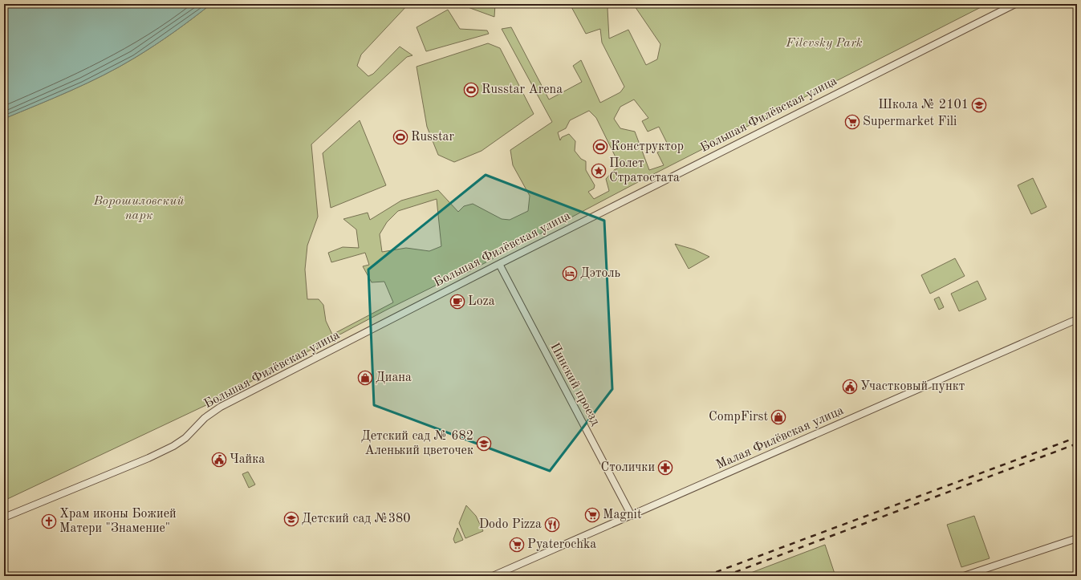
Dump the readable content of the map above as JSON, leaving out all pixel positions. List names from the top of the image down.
{
  "streets": {
    "street": ["Большая Филёвская улица", "Пинский проезд", "Малая Филёвская улица"]
  },
  "crossings": [
    ["Большая Филёвская улица", "Пинский проезд"],
    ["Пинский проезд", "Малая Филёвская улица"]
  ],
  "parks": ["Filevsky Park", "Ворошиловский парк"],
  "places": {
    "sports": ["Russtar Arena", "Russtar", "Конструктор"],
    "school or university": ["Школа № 2101", "Детский сад № 682 Аленький цветочек", "Детский сад №380"],
    "supermarket": ["Supermarket Fili", "Magnit", "Pyaterochka"],
    "place": ["Полет Стратостата"],
    "hotel": ["Дэтоль"],
    "cafe": ["Loza"],
    "shop": ["Диана", "CompFirst"],
    "public building": ["Участковый пункт", "Чайка"],
    "pharmacy": ["Столички"],
    "church": ["Храм иконы Божией Матери \"Знамение\""],
    "restaurant": ["Dodo Pizza"]
  }
}
